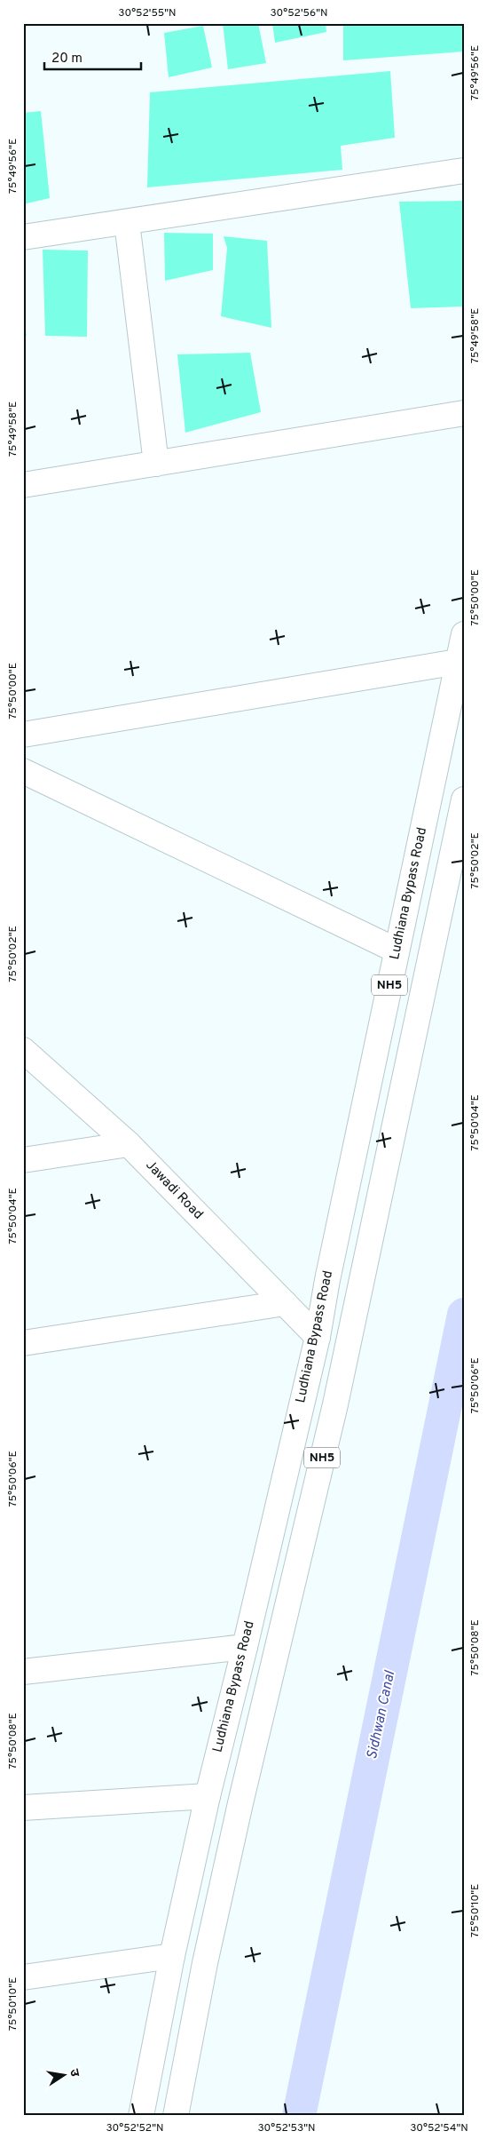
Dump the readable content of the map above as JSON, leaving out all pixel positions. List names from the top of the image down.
{
  "streets": {
    "main road": ["Ludhiana Bypass Road", "NH5", "Jawadi Road"]
  },
  "crossings": [
    ["Ludhiana Bypass Road", "Jawadi Road"]
  ],
  "water": ["Sidhwan Canal"],
  "scale_bar": "20 m",
  "north": "right",
  "coordinates": [
    "30°52'55\"N",
    "30°52'56\"N",
    "75°49'56\"E",
    "75°49'58\"E",
    "75°50'00\"E",
    "75°50'02\"E",
    "75°50'04\"E",
    "75°50'06\"E",
    "75°50'08\"E",
    "75°50'10\"E",
    "30°52'52\"N",
    "30°52'53\"N",
    "30°52'54\"N"
  ]
}
